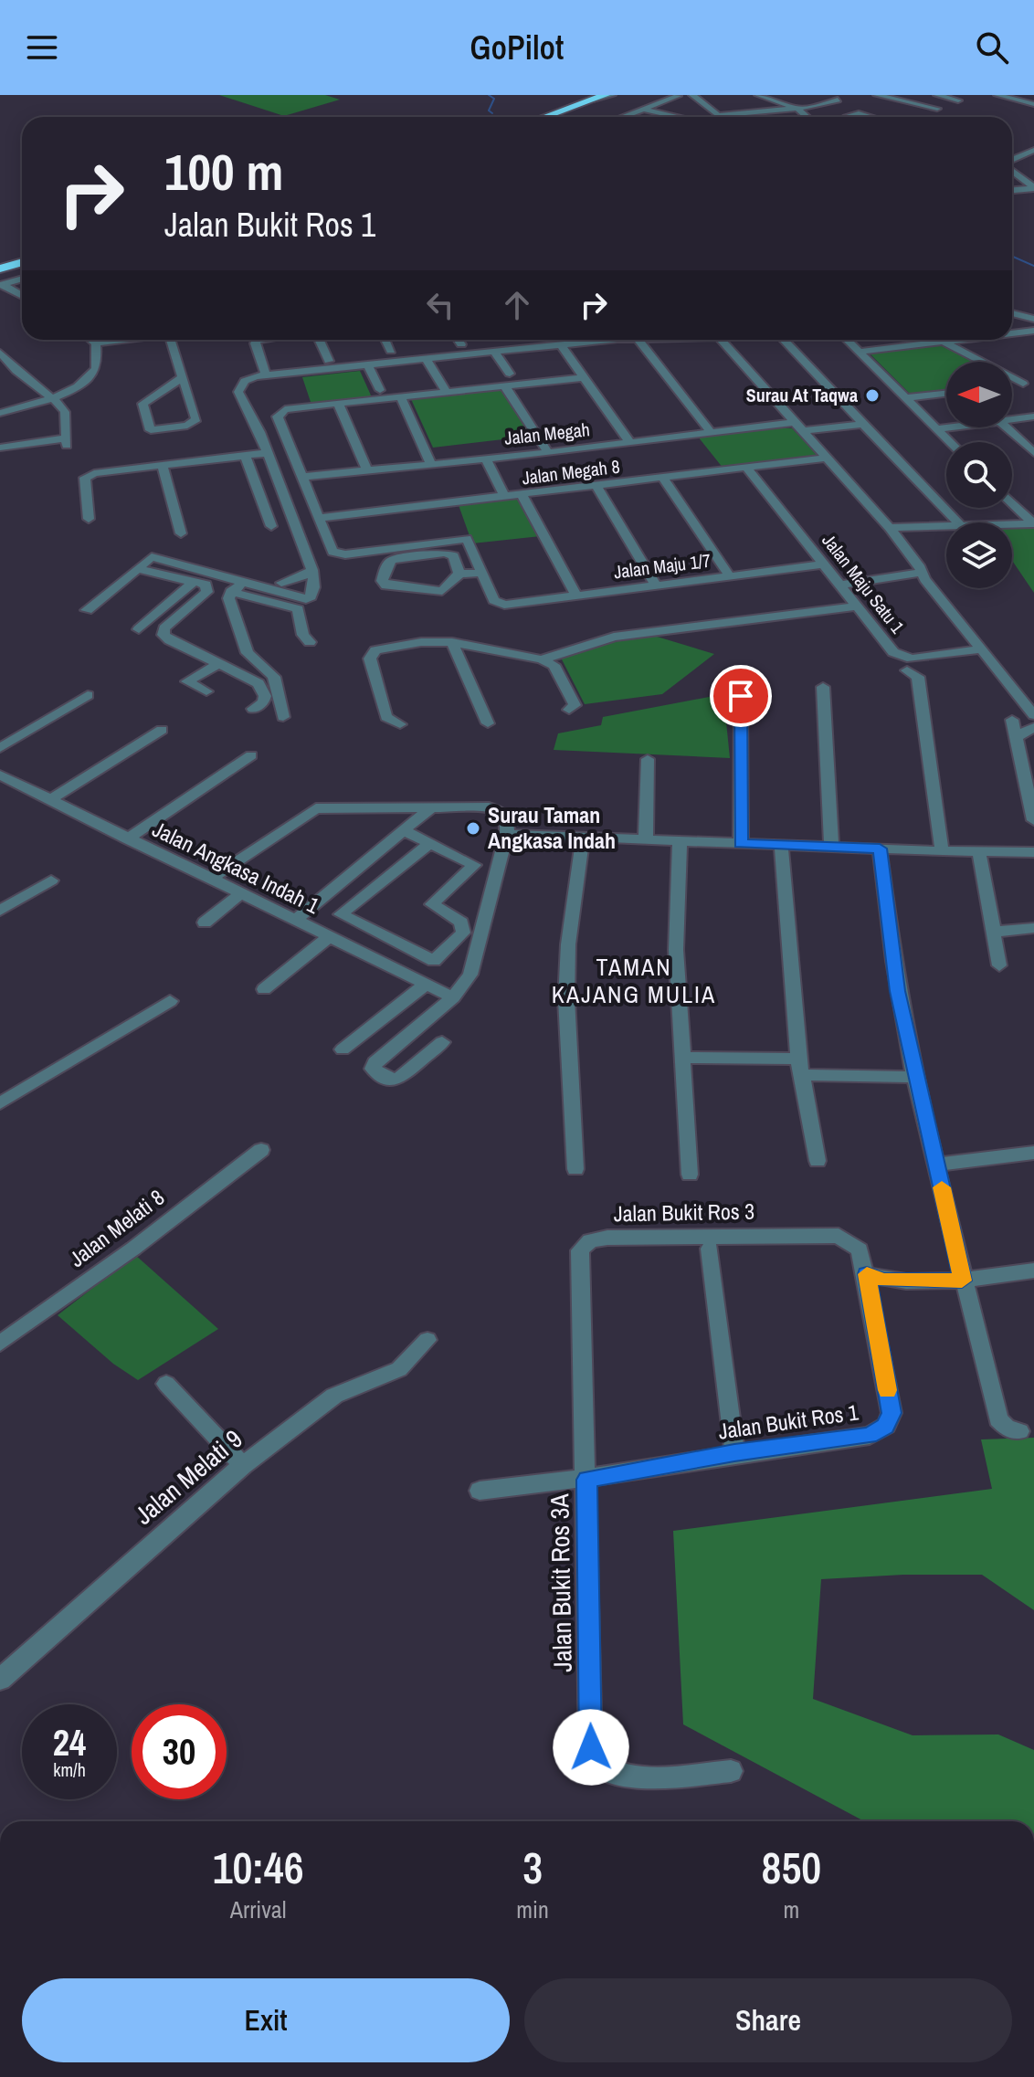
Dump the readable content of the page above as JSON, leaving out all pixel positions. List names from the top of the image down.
{
  "streets": {
    "street": [
      "Jalan Megah",
      "Jalan Megah 8",
      "Jalan Maju 1/7",
      "Jalan Maju Satu 1",
      "Jalan Angkasa Indah 1",
      "Jalan Bukit Ros 3",
      "Jalan Melati 8",
      "Jalan Bukit Ros 1",
      "Jalan Melati 9",
      "Jalan Bukit Ros 3A"
    ]
  },
  "crossings": [
    ["Jalan Megah 8", "Jalan Maju Satu 1"],
    ["Jalan Maju 1/7", "Jalan Maju Satu 1"],
    ["Jalan Bukit Ros 3", "Jalan Bukit Ros 1"],
    ["Jalan Bukit Ros 3", "Jalan Bukit Ros 3A"],
    ["Jalan Bukit Ros 1", "Jalan Bukit Ros 3A"]
  ],
  "districts": ["TAMAN KAJANG MULIA"],
  "places": ["Surau At Taqwa", "Surau Taman Angkasa Indah"],
  "north": "left",
  "page": {
    "header": "GoPilot",
    "turn": ["100 m", "Jalan Bukit Ros 1"],
    "speed": "24 km/h",
    "limit": "30",
    "eta": [
      "10:46",
      "Arrival",
      "3",
      "min",
      "850",
      "m"
    ],
    "buttons": ["Exit", "Share"]
  }
}
